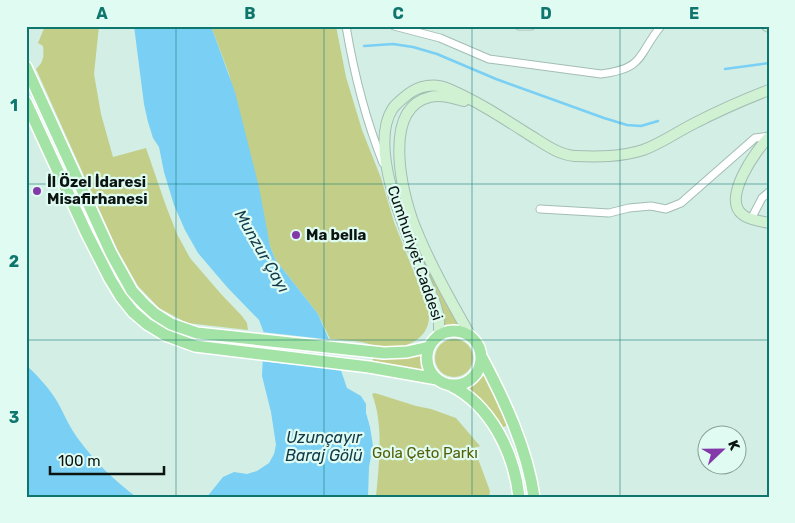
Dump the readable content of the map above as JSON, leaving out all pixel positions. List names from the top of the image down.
{
  "streets": {
    "main road": ["Cumhuriyet Caddesi"]
  },
  "water": ["Munzur Çayı", "Uzunçayır Baraj Gölü"],
  "parks": ["Gola Çeto Parkı"],
  "places": ["İl Özel İdaresi Misafirhanesi", "Ma bella"],
  "scale_bar": "100 m",
  "north": "right",
  "grid": {
    "columns": [
      "A",
      "B",
      "C",
      "D",
      "E"
    ],
    "rows": ["1", "2", "3"]
  }
}
